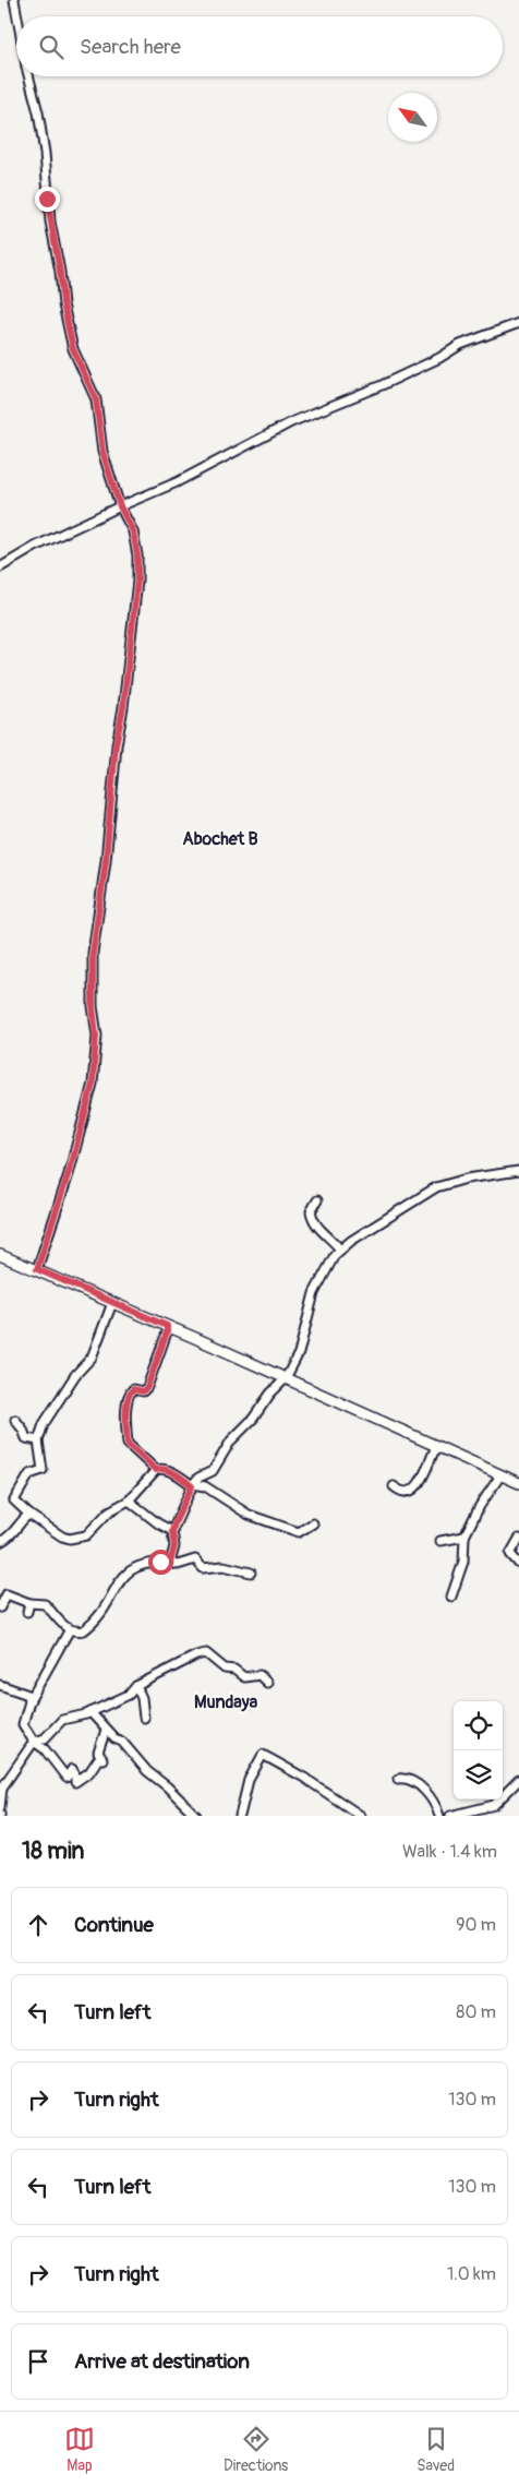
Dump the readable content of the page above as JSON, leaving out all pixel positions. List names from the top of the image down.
{
  "districts": ["Abochet B", "Mundaya"],
  "north": "top left",
  "page": {
    "search": "Search here",
    "heading": ["18 min", "Walk · 1.4 km"],
    "list": [
      ["Continue", "90 m"],
      ["Turn left", "80 m"],
      ["Turn right", "130 m"],
      ["Turn left", "130 m"],
      ["Turn right", "1.0 km"],
      "Arrive at destination"
    ],
    "nav": ["Map", "Directions", "Saved"]
  }
}
